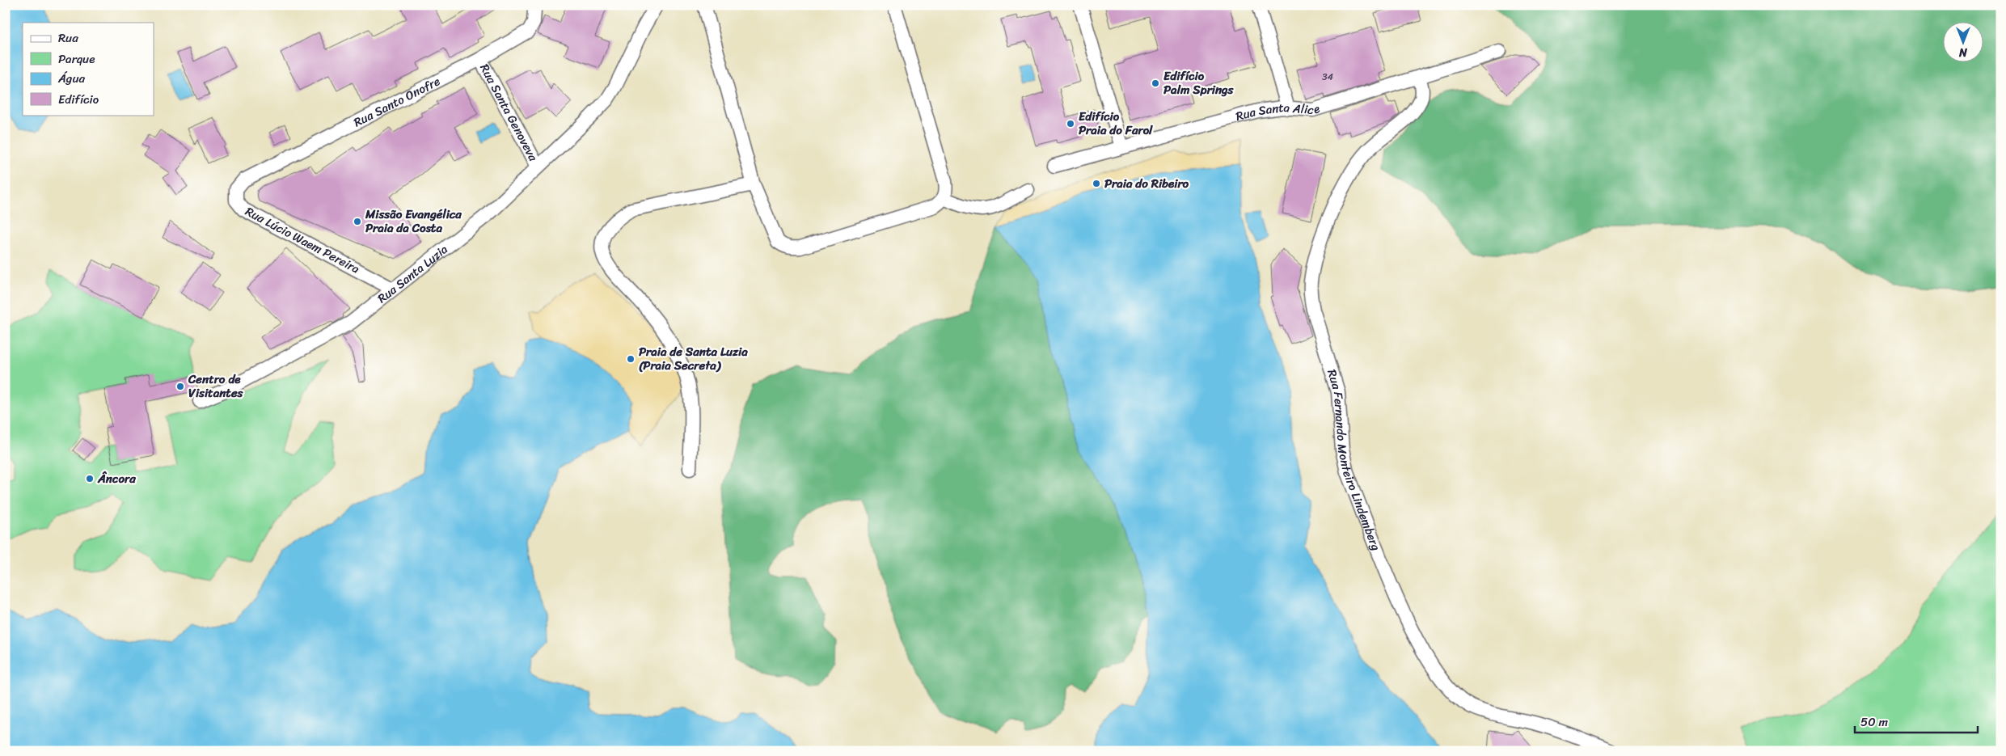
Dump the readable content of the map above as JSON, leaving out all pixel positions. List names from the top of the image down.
{
  "streets": {
    "street": [
      "Rua Santo Onofre",
      "Rua Santa Alice",
      "Rua Santa Genoveva",
      "Rua Lúcio Waem Pereira",
      "Rua Santa Luzia",
      "Rua Fernando Monteiro Lindemberg"
    ]
  },
  "crossings": [
    ["Rua Santo Onofre", "Rua Santa Genoveva"],
    ["Rua Santo Onofre", "Rua Lúcio Waem Pereira"],
    ["Rua Santa Alice", "Rua Fernando Monteiro Lindemberg"],
    ["Rua Santa Genoveva", "Rua Santa Luzia"],
    ["Rua Lúcio Waem Pereira", "Rua Santa Luzia"]
  ],
  "places": [
    "Edifício Palm Springs",
    "Edifício Praia do Farol",
    "Praia do Ribeiro",
    "Missão Evangélica Praia da Costa",
    "Praia de Santa Luzia (Praia Secreta)",
    "Centro de Visitantes",
    "Âncora"
  ],
  "house_numbers": ["34"],
  "legend": [
    "Rua",
    "Parque",
    "Água",
    "Edifício"
  ],
  "scale_bar": "50 m",
  "north": "bottom"
}
